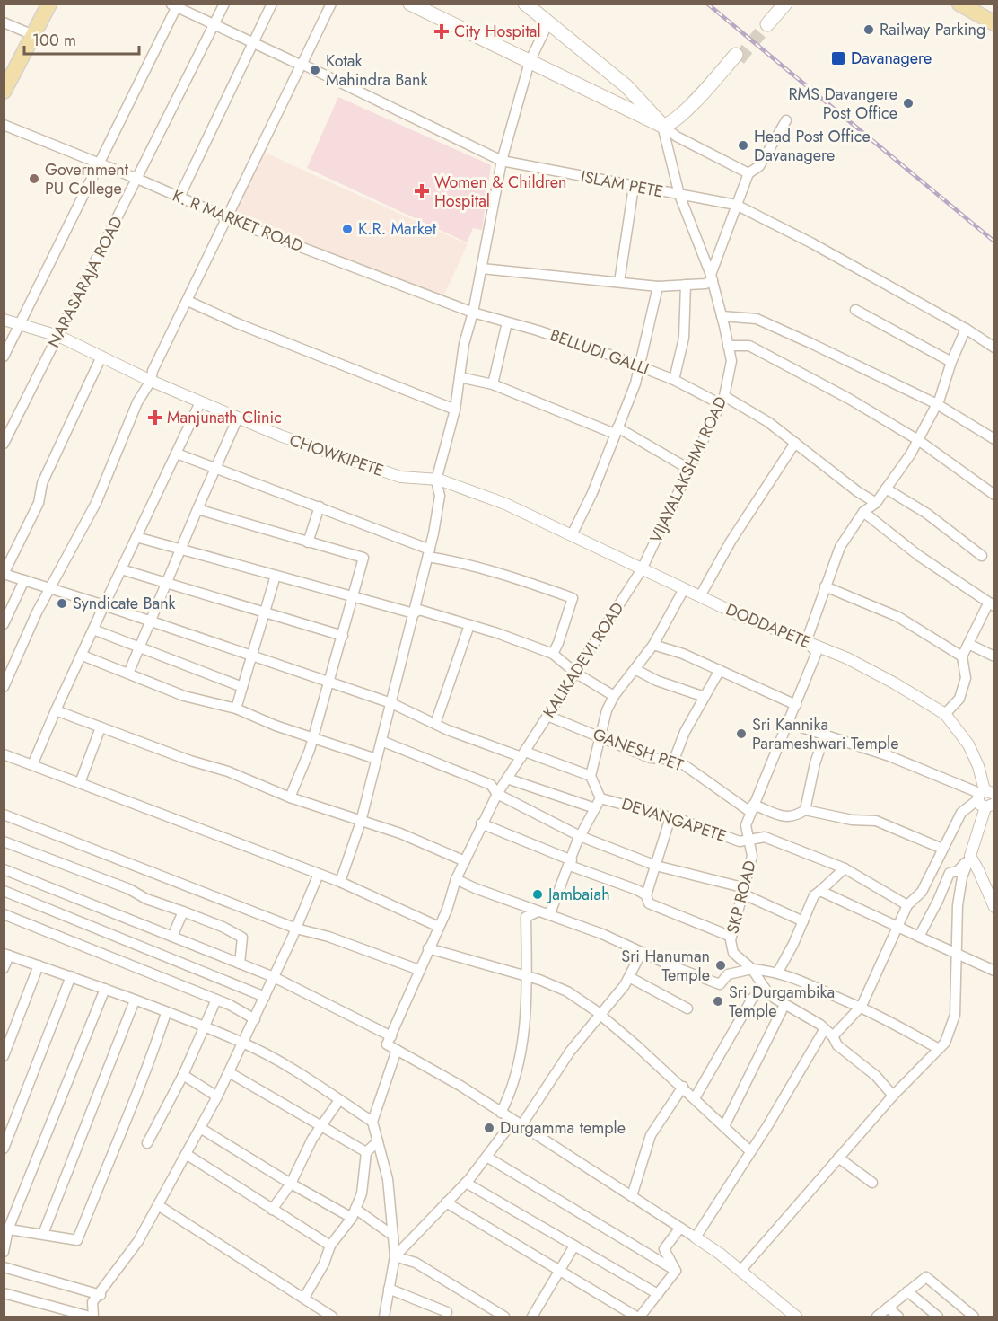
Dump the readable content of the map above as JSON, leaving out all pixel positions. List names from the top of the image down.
{
  "streets": {
    "street": [
      "ISLAM PETE",
      "K. R MARKET ROAD",
      "NARASARAJA ROAD",
      "BELLUDI GALLI",
      "CHOWKIPETE",
      "VIJAYALAKSHMI ROAD",
      "DODDAPETE",
      "KALIKADEVI ROAD",
      "GANESH PET",
      "DEVANGAPETE",
      "SKP ROAD"
    ]
  },
  "crossings": [
    ["ISLAM PETE", "NARASARAJA ROAD"],
    ["ISLAM PETE", "VIJAYALAKSHMI ROAD"],
    ["K. R MARKET ROAD", "NARASARAJA ROAD"],
    ["K. R MARKET ROAD", "BELLUDI GALLI"],
    ["NARASARAJA ROAD", "CHOWKIPETE"],
    ["BELLUDI GALLI", "VIJAYALAKSHMI ROAD"],
    ["CHOWKIPETE", "VIJAYALAKSHMI ROAD"],
    ["CHOWKIPETE", "DODDAPETE"],
    ["CHOWKIPETE", "KALIKADEVI ROAD"],
    ["VIJAYALAKSHMI ROAD", "DODDAPETE"],
    ["VIJAYALAKSHMI ROAD", "KALIKADEVI ROAD"],
    ["DODDAPETE", "KALIKADEVI ROAD"],
    ["DODDAPETE", "SKP ROAD"],
    ["KALIKADEVI ROAD", "GANESH PET"],
    ["GANESH PET", "SKP ROAD"],
    ["DEVANGAPETE", "SKP ROAD"]
  ],
  "places": {
    "other": [
      "Railway Parking",
      "Kotak Mahindra Bank",
      "RMS Davangere Post Office",
      "Head Post Office Davanagere",
      "Government PU College",
      "K.R. Market",
      "Syndicate Bank",
      "Sri Kannika Parameshwari Temple",
      "Jambaiah",
      "Sri Hanuman Temple",
      "Sri Durgambika Temple",
      "Durgamma temple"
    ],
    "health": ["City Hospital", "Women & Children Hospital", "Manjunath Clinic"],
    "transit": ["Davanagere"]
  },
  "scale_bar": "100 m"
}
